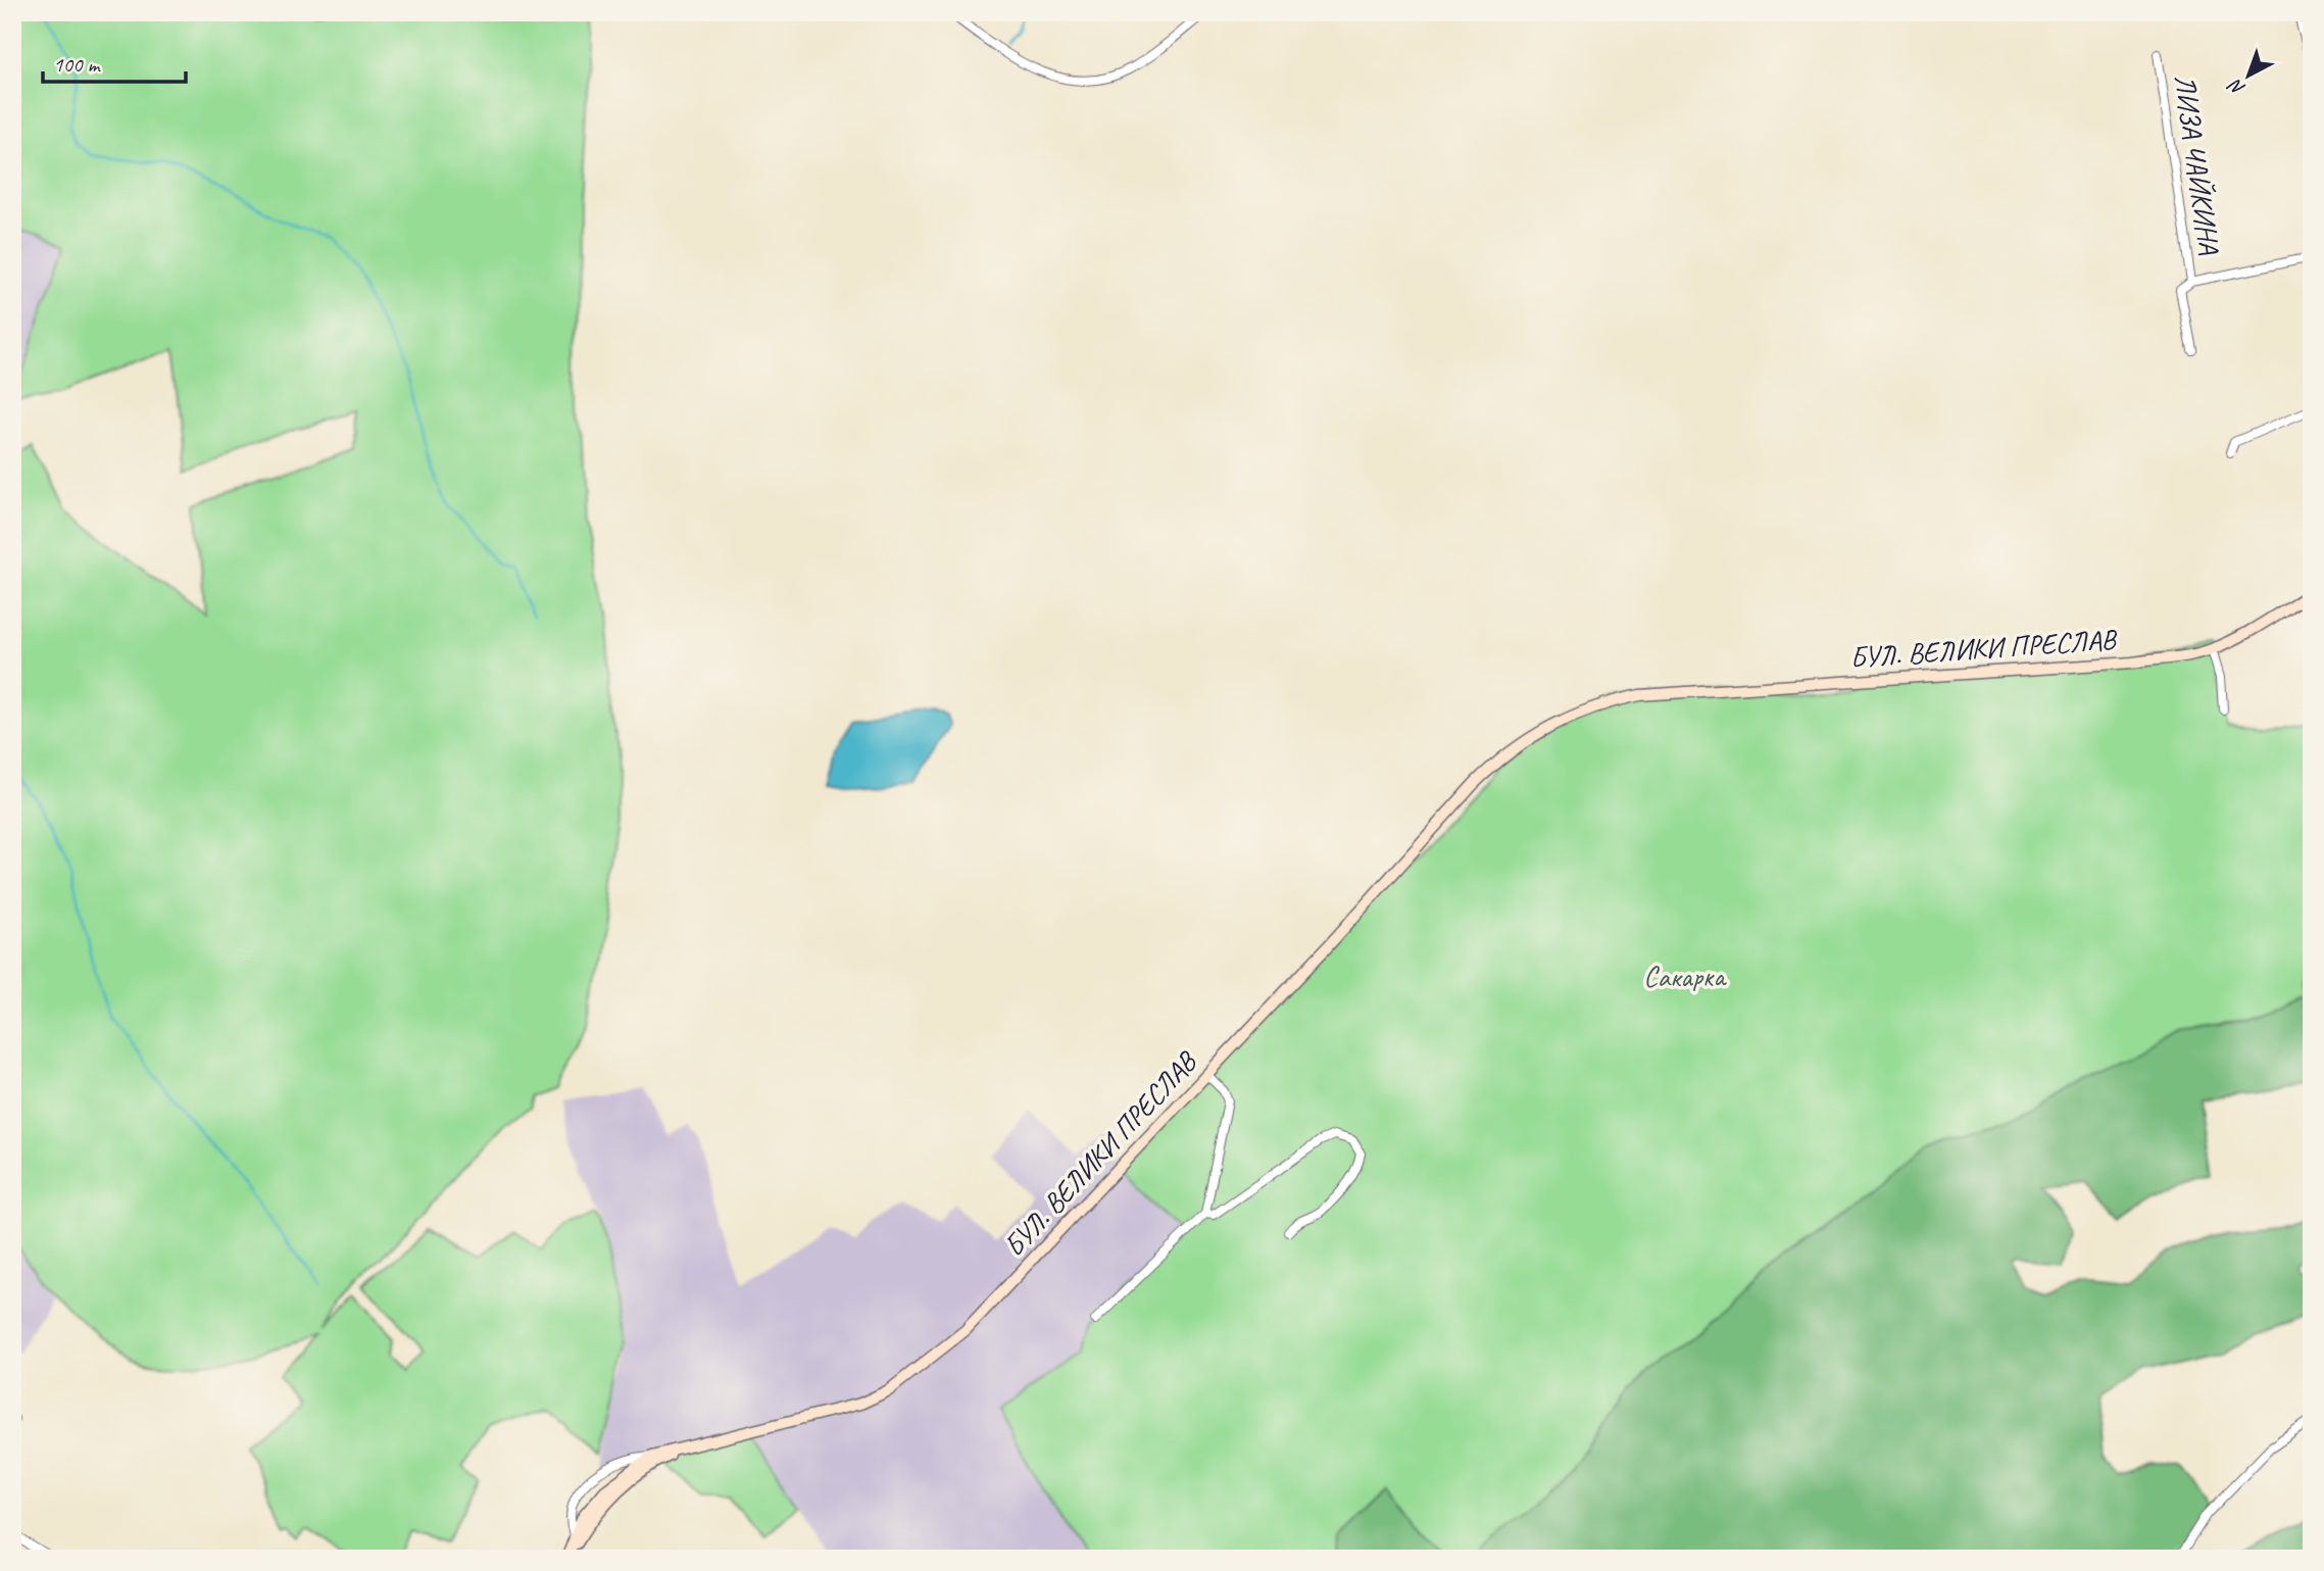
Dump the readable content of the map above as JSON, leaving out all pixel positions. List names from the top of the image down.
{
  "streets": {
    "main road": ["БУЛ. ВЕЛИКИ ПРЕСЛАВ"],
    "street": ["ЛИЗА ЧАЙКИНА"]
  },
  "parks": ["Сакарка"],
  "scale_bar": "100 m",
  "north": "bottom left"
}
